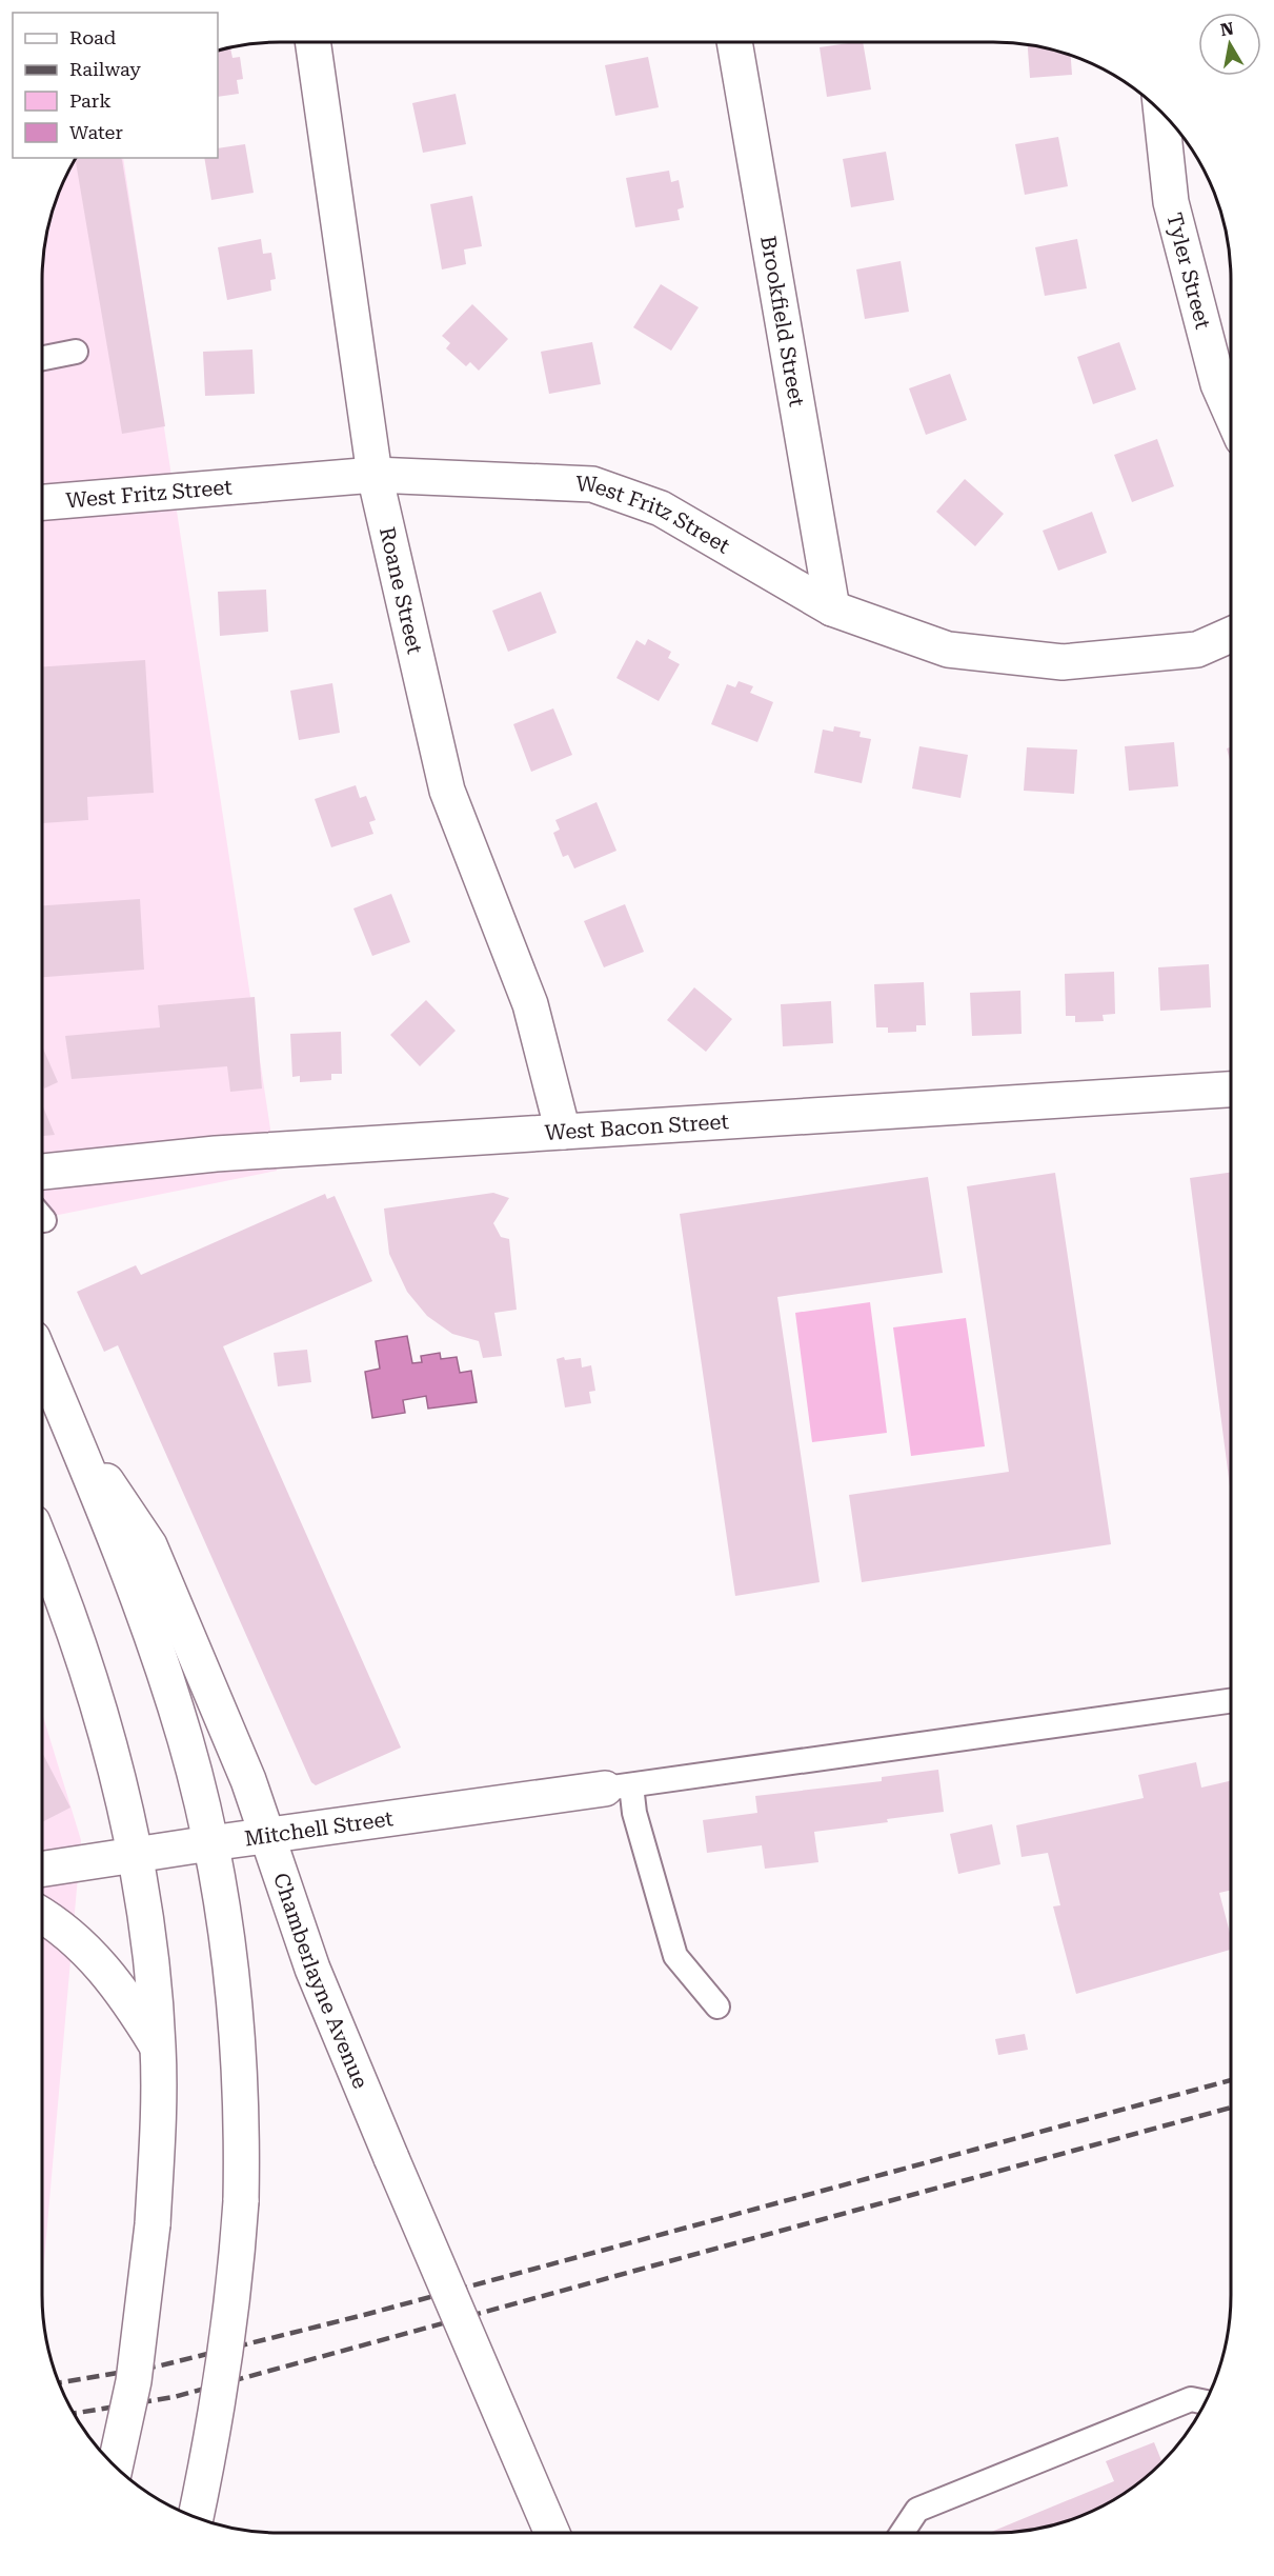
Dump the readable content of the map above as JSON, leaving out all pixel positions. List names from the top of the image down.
{
  "streets": {
    "street": [
      "Tyler Street",
      "Brookfield Street",
      "West Fritz Street",
      "Roane Street",
      "West Bacon Street",
      "Mitchell Street",
      "Chamberlayne Avenue"
    ]
  },
  "crossings": [
    ["Brookfield Street", "West Fritz Street"],
    ["West Fritz Street", "Roane Street"],
    ["Roane Street", "West Bacon Street"],
    ["Mitchell Street", "Chamberlayne Avenue"]
  ],
  "legend": [
    "Road",
    "Railway",
    "Park",
    "Water"
  ],
  "north": "top"
}
